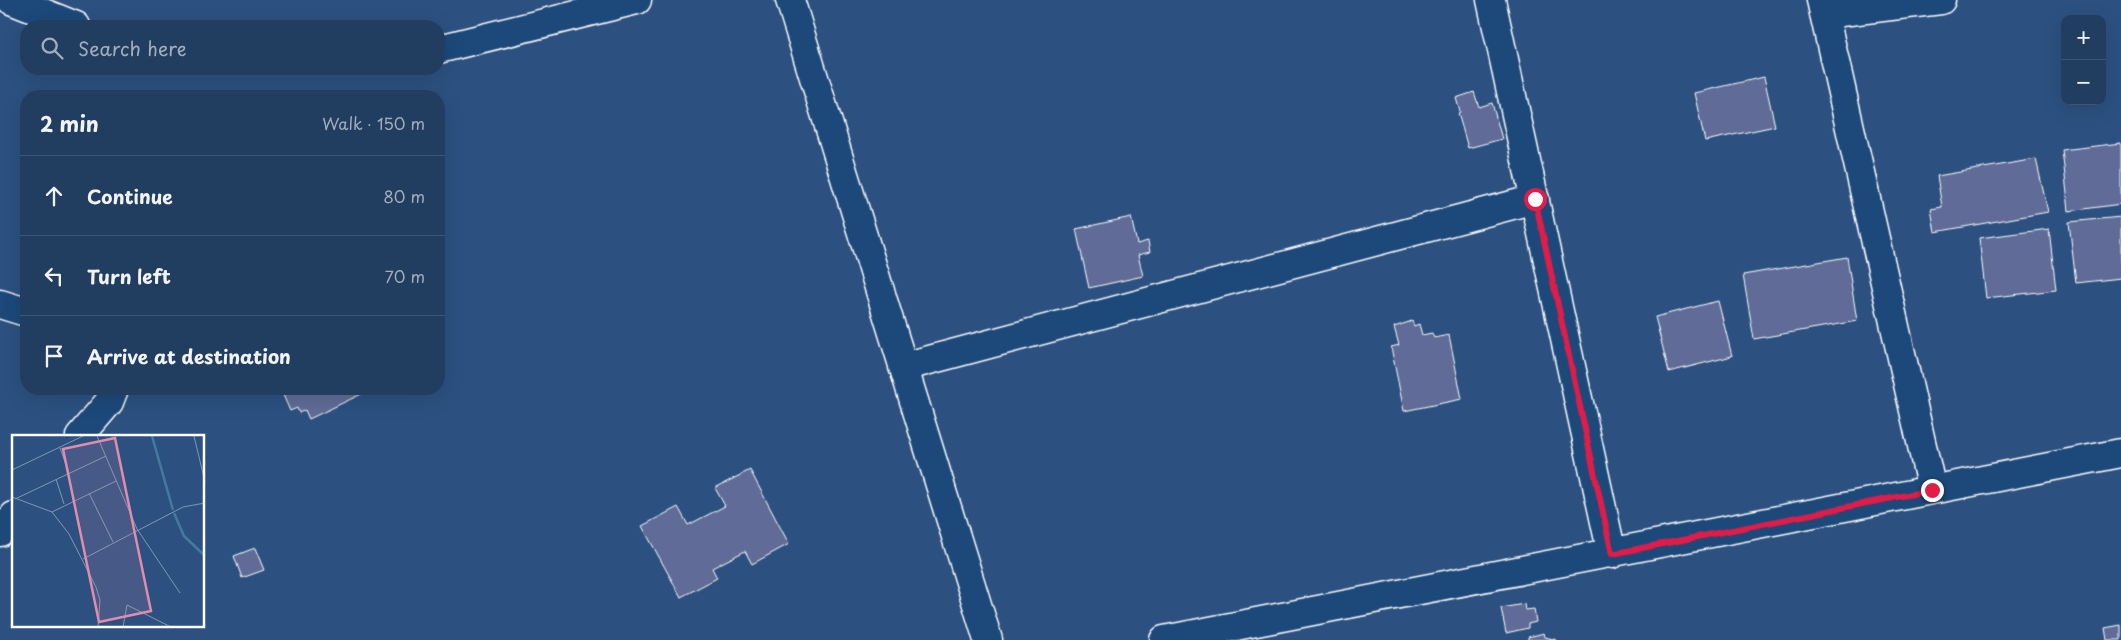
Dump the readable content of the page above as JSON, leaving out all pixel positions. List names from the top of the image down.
{
  "page": {
    "map_buttons": ["+", "−"],
    "search": "Search here",
    "heading": ["2 min", "Walk · 150 m"],
    "list": [
      ["Continue", "80 m"],
      ["Turn left", "70 m"],
      "Arrive at destination"
    ]
  }
}
